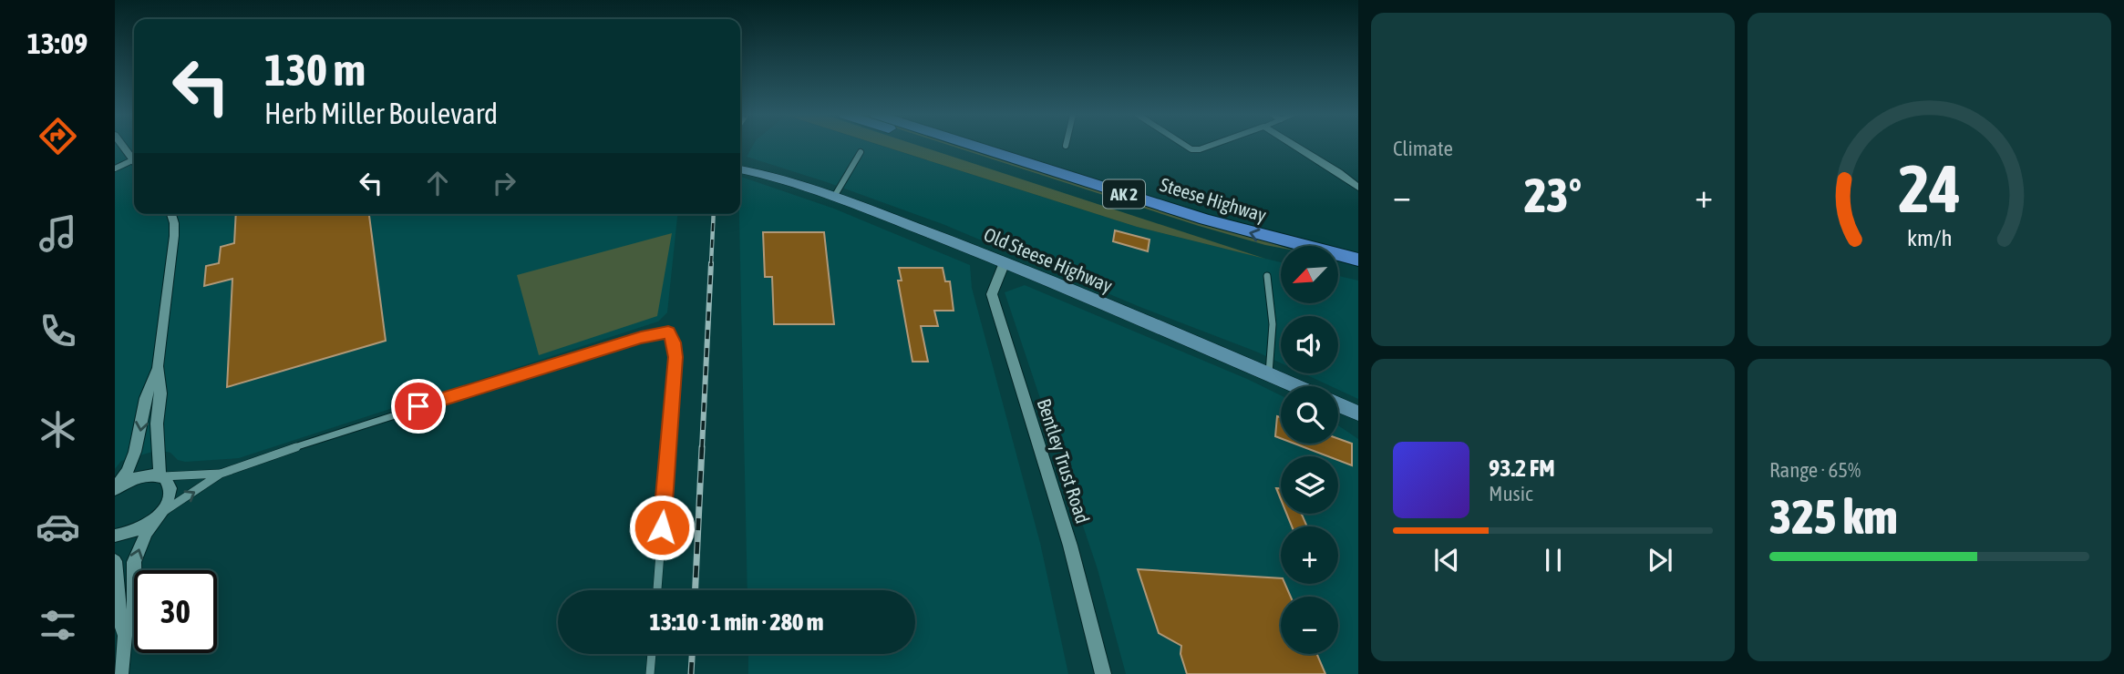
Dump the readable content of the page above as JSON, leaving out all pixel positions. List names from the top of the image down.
{
  "streets": {
    "highway": ["AK 2", "Steese Highway"],
    "main road": ["Old Steese Highway"],
    "street": ["Bentley Trust Road"]
  },
  "crossings": [
    ["Old Steese Highway", "Bentley Trust Road"]
  ],
  "north": "bottom left",
  "page": {
    "tabs": "13:09",
    "tile": [
      "Climate",
      ["Range · 65%", "325 km"]
    ],
    "turn": ["130 m", "Herb Miller Boulevard"],
    "heat": ["−", "23°", "+"],
    "map_buttons": ["+", "−"],
    "song": ["93.2 FM", "Music"],
    "limit": "30",
    "trip": "13:10 · 1 min · 280 m",
    "gauge": ["24", "km/h"]
  }
}
